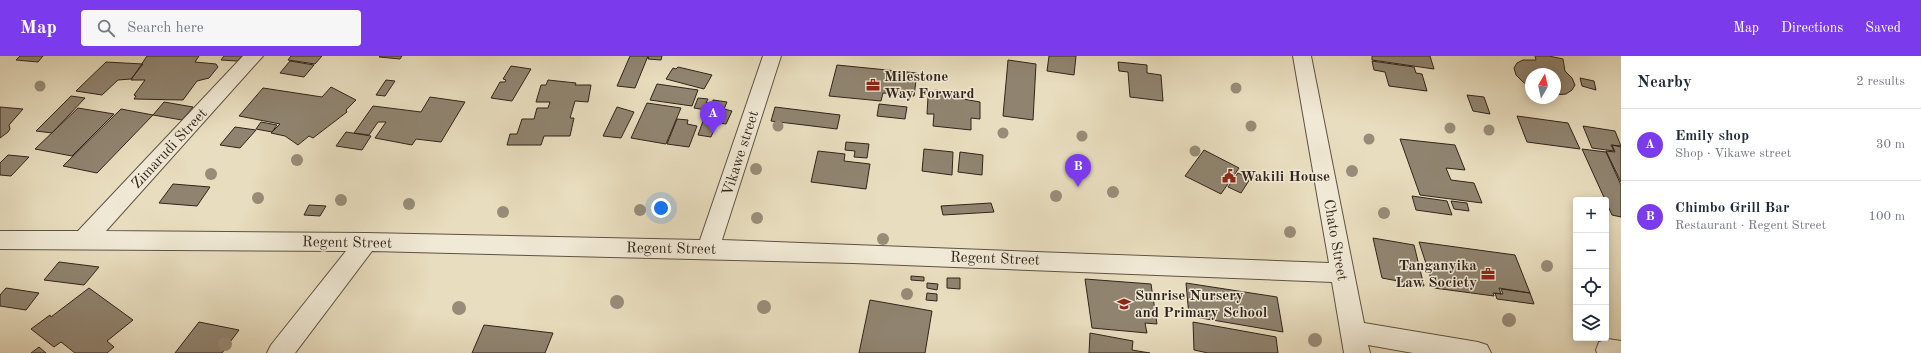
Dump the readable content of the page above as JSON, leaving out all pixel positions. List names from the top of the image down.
{
  "streets": {
    "street": [
      "Zimarudi Street",
      "Vikawe street",
      "Chato Street",
      "Regent Street"
    ]
  },
  "crossings": [
    ["Zimarudi Street", "Regent Street"],
    ["Vikawe street", "Regent Street"],
    ["Chato Street", "Regent Street"]
  ],
  "places": {
    "office": ["Milestone Way Forward", "Tanganyika Law Society"],
    "public building": ["Wakili House"],
    "school or university": ["Sunrise Nursery and Primary School"]
  },
  "north": "top",
  "page": {
    "header": "Map",
    "search": "Search here",
    "nav": ["Map", "Directions", "Saved"],
    "heading": ["Nearby", "2 results"],
    "pins": ["A", "B"],
    "list": [
      {
        "mark": "A",
        "name": "Emily shop",
        "note": "Shop · Vikawe street",
        "value": "30 m"
      },
      {
        "mark": "B",
        "name": "Chimbo Grill Bar",
        "note": "Restaurant · Regent Street",
        "value": "100 m"
      }
    ],
    "map_buttons": ["+", "−"]
  }
}
